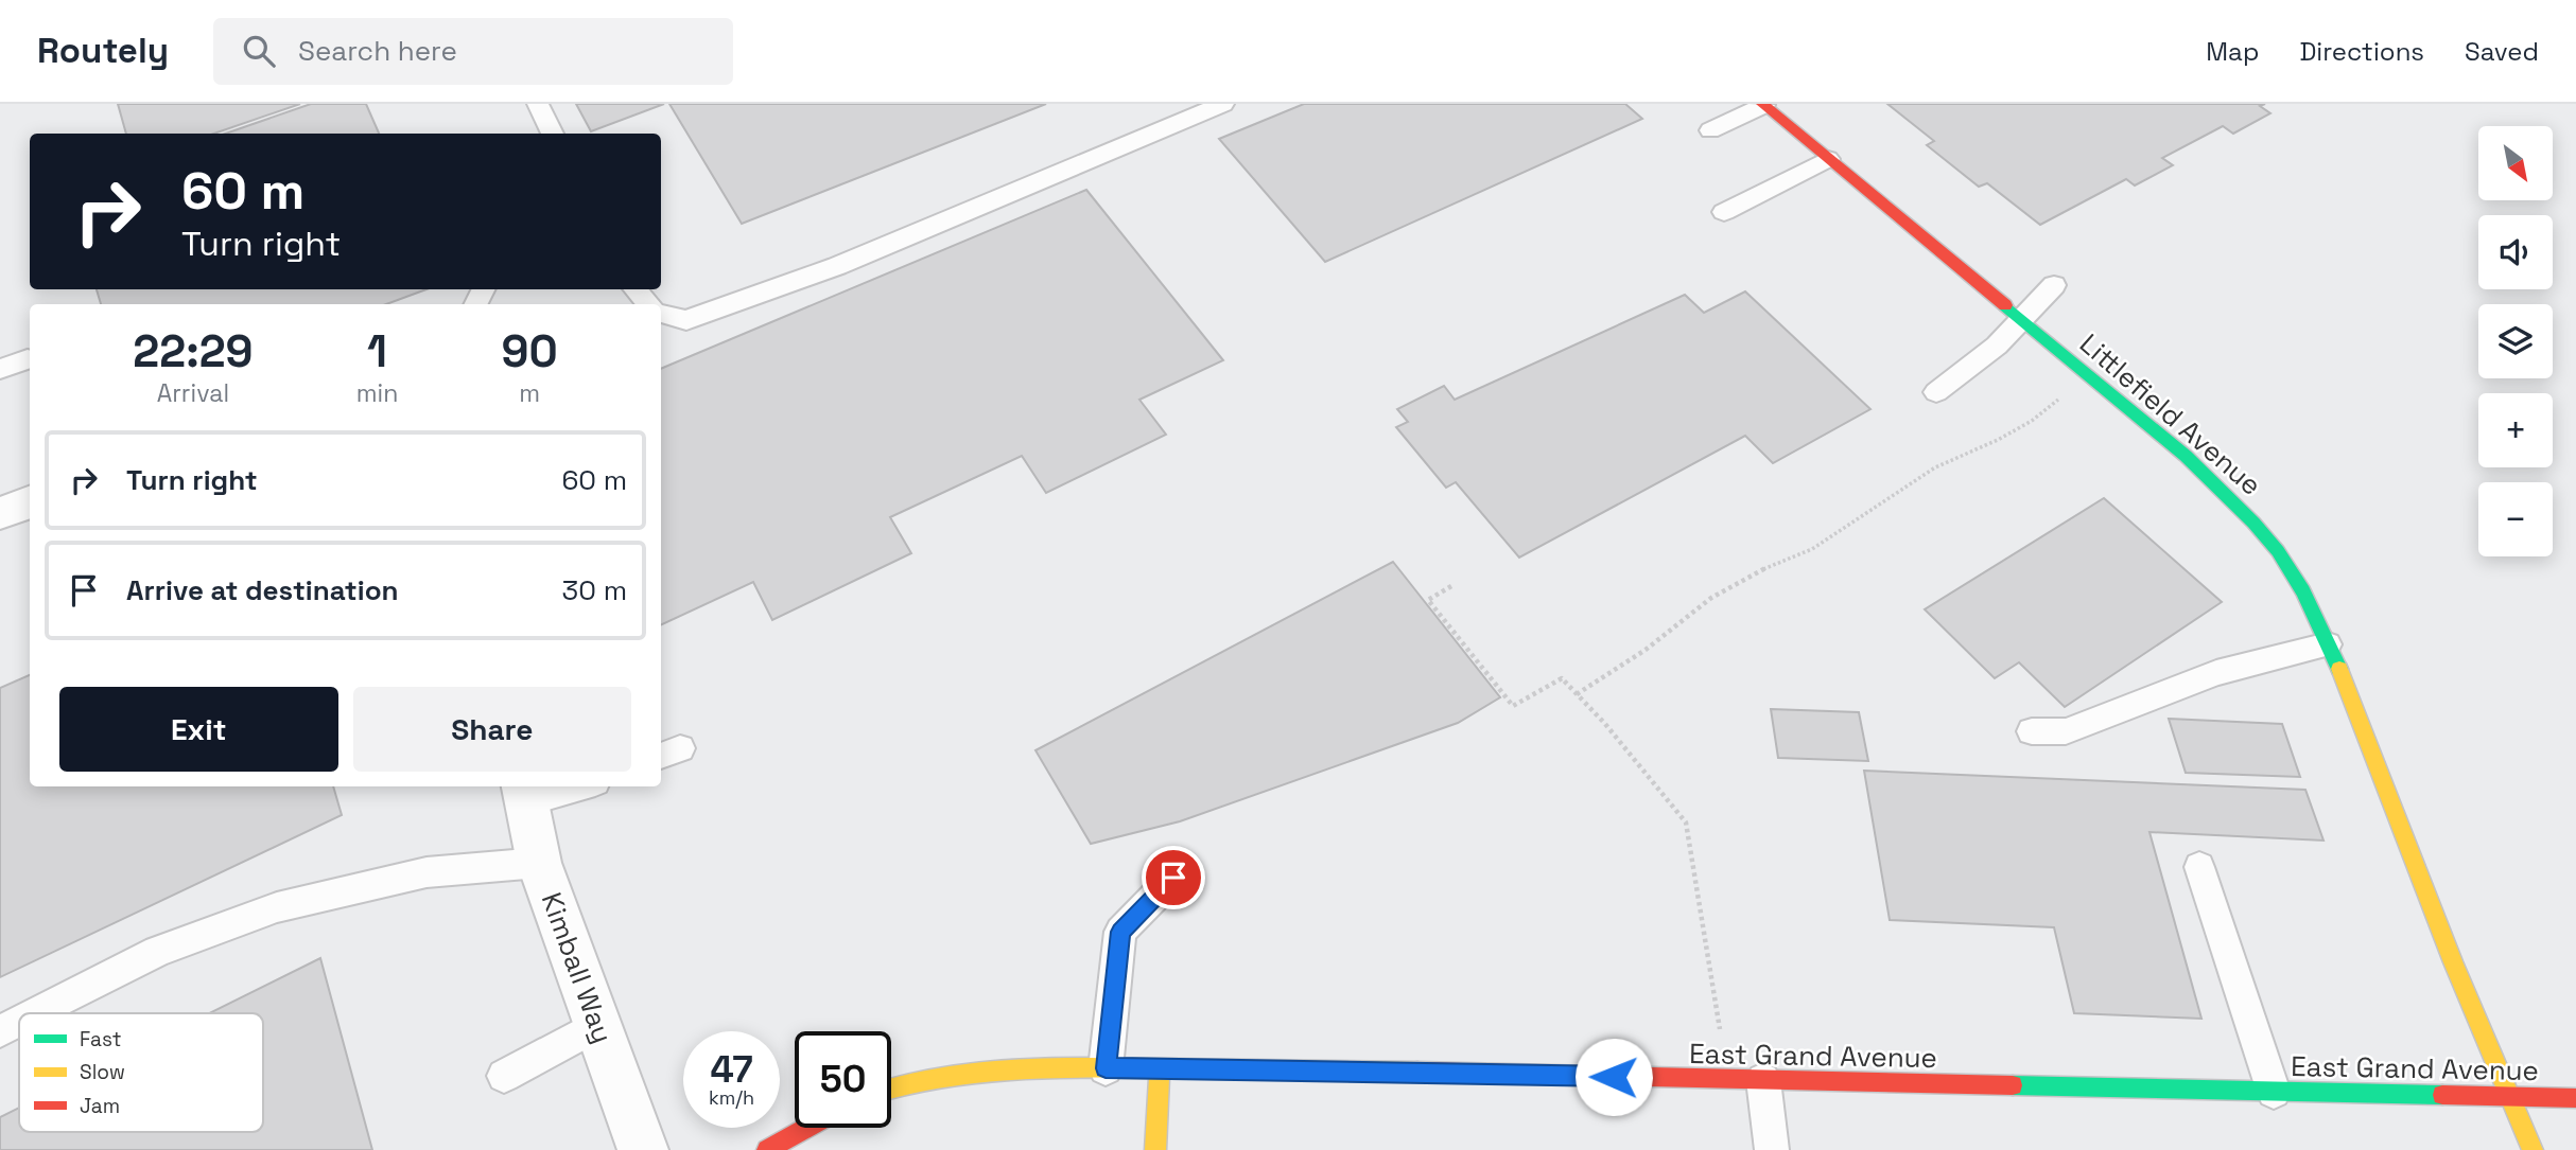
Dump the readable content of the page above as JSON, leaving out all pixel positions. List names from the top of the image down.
{
  "streets": {
    "main road": ["Littlefield Avenue", "East Grand Avenue"],
    "street": ["Kimball Way"]
  },
  "crossings": [
    ["Littlefield Avenue", "East Grand Avenue"]
  ],
  "legend": ["Fast", "Slow", "Jam"],
  "north": "bottom right",
  "page": {
    "header": "Routely",
    "search": "Search here",
    "nav": ["Map", "Directions", "Saved"],
    "map_buttons": ["+", "−"],
    "turn": ["60 m", "Turn right"],
    "eta": [
      "22:29",
      "Arrival",
      "1",
      "min",
      "90",
      "m"
    ],
    "list": [
      {
        "name": "Turn right",
        "value": "60 m"
      },
      {
        "name": "Arrive at destination",
        "value": "30 m"
      }
    ],
    "buttons": ["Exit", "Share"],
    "speed": "47 km/h",
    "limit": "50"
  }
}
